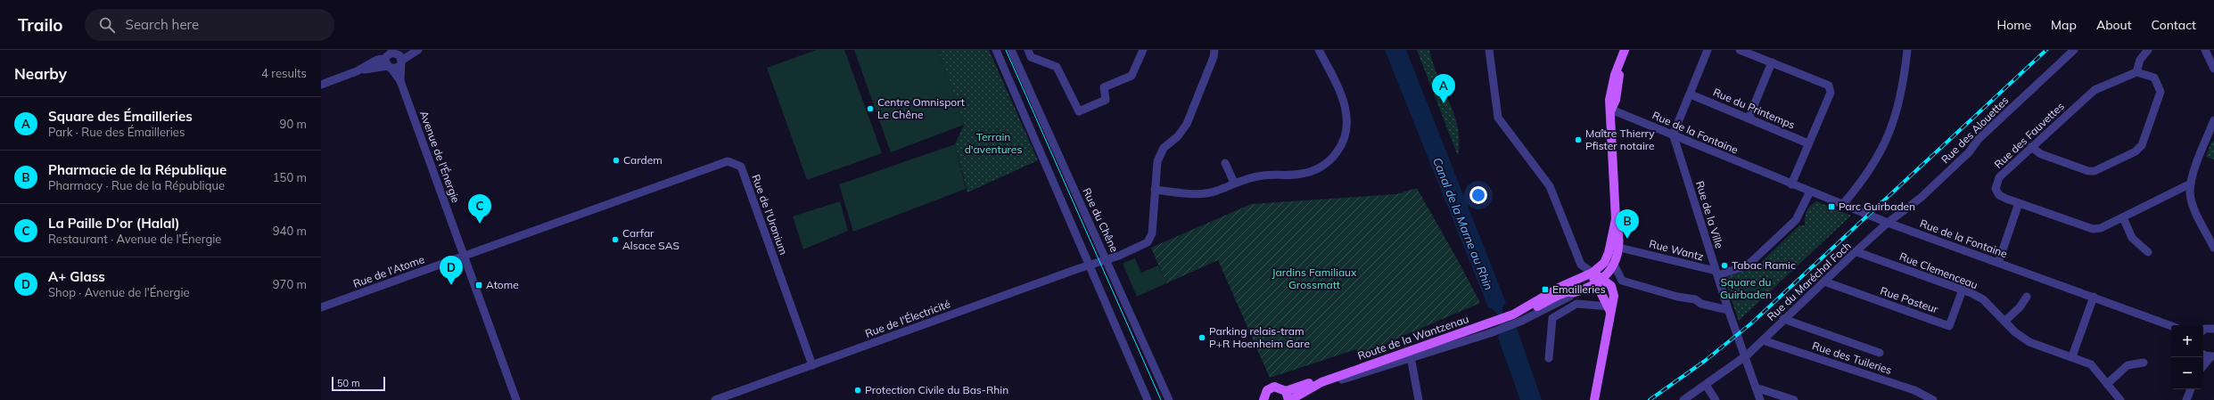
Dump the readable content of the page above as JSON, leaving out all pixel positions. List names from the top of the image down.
{
  "streets": {
    "main road": ["Route de la Wantzenau"],
    "street": [
      "Rue du Printemps",
      "Rue des Alouettes",
      "Rue de la Fontaine",
      "Rue des Fauvettes",
      "Avenue de l'Énergie",
      "Rue de l'Uranium",
      "Rue de la Ville",
      "Rue du Chêne",
      "Rue Wantz",
      "Rue Clemenceau",
      "Rue de l'Atome",
      "Rue du Maréchal Foch",
      "Rue Pasteur",
      "Rue de l'Électricité",
      "Rue des Tuileries"
    ]
  },
  "crossings": [
    ["Rue des Alouettes", "Rue de la Fontaine"],
    ["Rue des Alouettes", "Rue du Maréchal Foch"],
    ["Rue de la Fontaine", "Rue de la Ville"],
    ["Rue de la Fontaine", "Rue du Maréchal Foch"],
    ["Avenue de l'Énergie", "Rue de l'Uranium"],
    ["Avenue de l'Énergie", "Rue de l'Atome"],
    ["Rue de l'Uranium", "Rue de l'Atome"],
    ["Rue de l'Uranium", "Rue de l'Électricité"],
    ["Rue de la Ville", "Rue Wantz"],
    ["Rue de la Ville", "Rue du Maréchal Foch"],
    ["Rue du Chêne", "Rue de l'Électricité"],
    ["Rue Clemenceau", "Rue du Maréchal Foch"],
    ["Rue Clemenceau", "Rue Pasteur"],
    ["Rue du Maréchal Foch", "Rue Pasteur"],
    ["Rue du Maréchal Foch", "Rue des Tuileries"]
  ],
  "water": ["Canal de la Marne au Rhin"],
  "parks": ["Terrain d'aventures", "Jardins Familiaux Grossmatt", "Square du Guirbaden"],
  "places": {
    "other": [
      "Centre Omnisport Le Chêne",
      "Maître Thierry Pfister notaire",
      "Cardem",
      "Carfar Alsace SAS",
      "Tabac Ramic",
      "Parking relais-tram P+R Hoenheim Gare",
      "Protection Civile du Bas-Rhin"
    ],
    "transit": ["Parc Guirbaden", "Atome", "Emailleries"]
  },
  "scale_bar": "50 m",
  "page": {
    "header": "Trailo",
    "search": "Search here",
    "nav": [
      "Home",
      "Map",
      "About",
      "Contact"
    ],
    "heading": ["Nearby", "4 results"],
    "pins": [
      "A",
      "C",
      "B",
      "D"
    ],
    "list": [
      {
        "mark": "A",
        "name": "Square des Émailleries",
        "note": "Park · Rue des Émailleries",
        "value": "90 m"
      },
      {
        "mark": "B",
        "name": "Pharmacie de la République",
        "note": "Pharmacy · Rue de la République",
        "value": "150 m"
      },
      {
        "mark": "C",
        "name": "La Paille D'or (Halal)",
        "note": "Restaurant · Avenue de l'Énergie",
        "value": "940 m"
      },
      {
        "mark": "D",
        "name": "A+ Glass",
        "note": "Shop · Avenue de l'Énergie",
        "value": "970 m"
      }
    ],
    "map_buttons": ["+", "−"],
    "scale": "50 m"
  }
}
